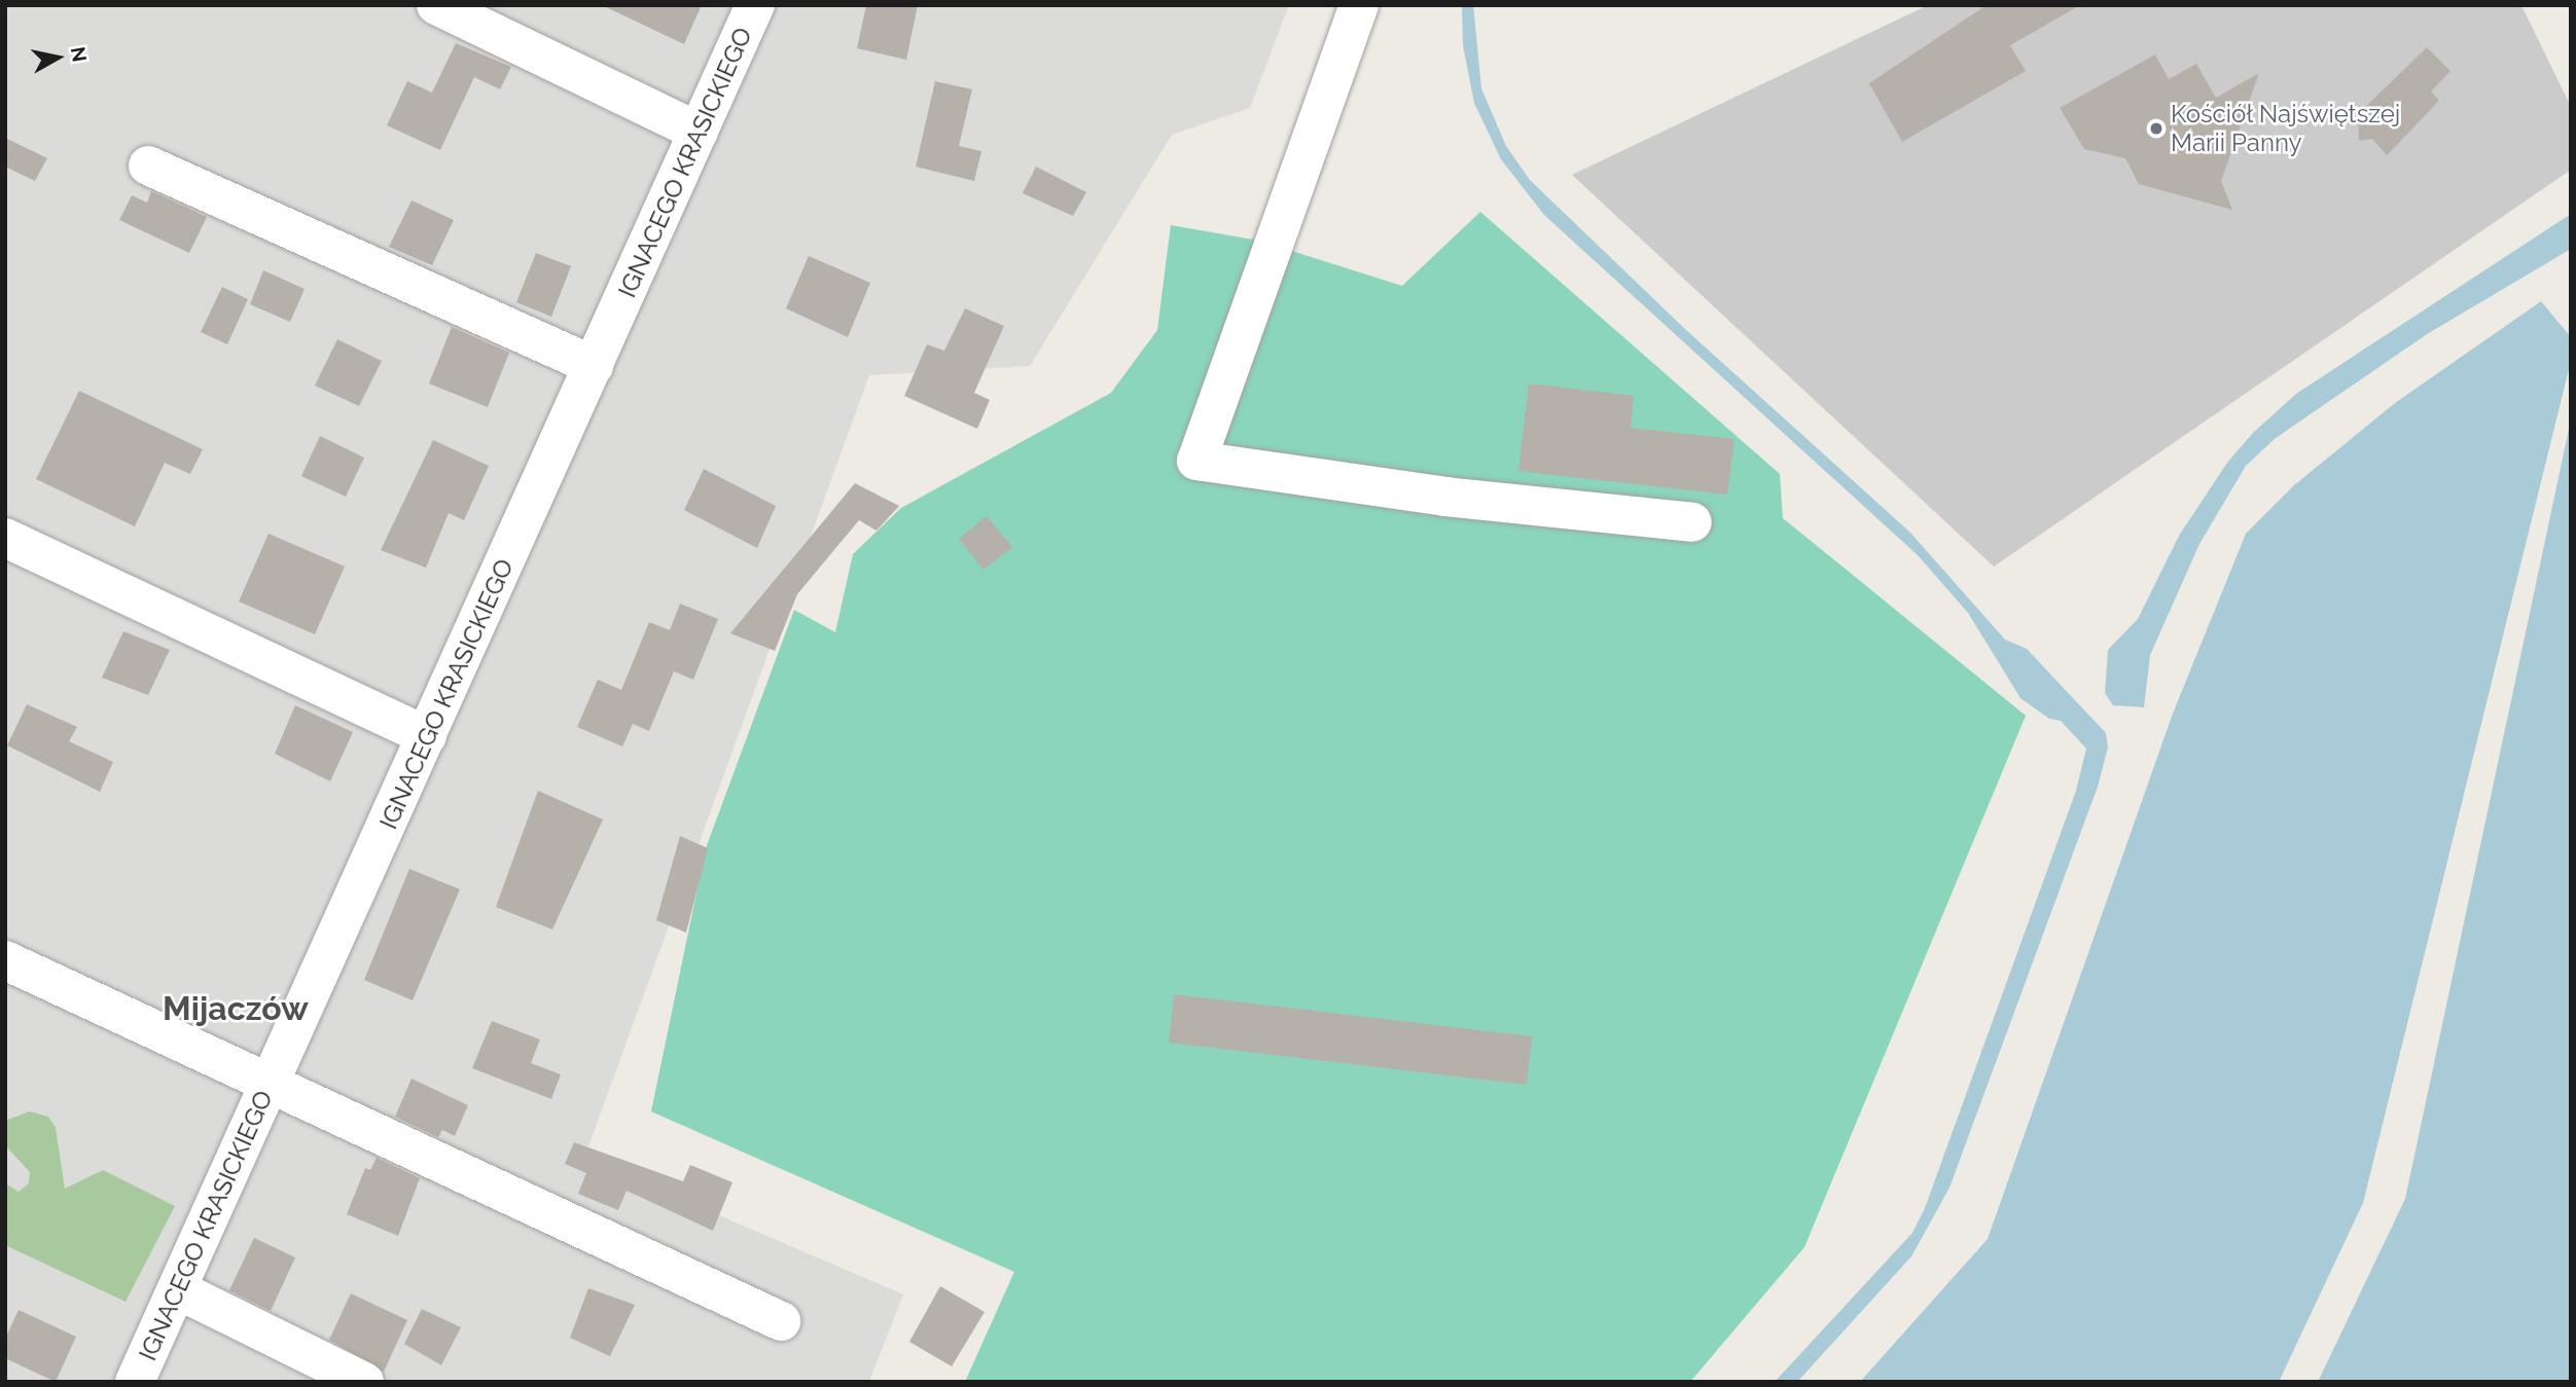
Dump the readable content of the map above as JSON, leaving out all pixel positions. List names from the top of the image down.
{
  "streets": {
    "street": ["IGNACEGO KRASICKIEGO"]
  },
  "districts": ["Mijaczów"],
  "places": ["Kościół Najświętszej Marii Panny"],
  "north": "right"
}
